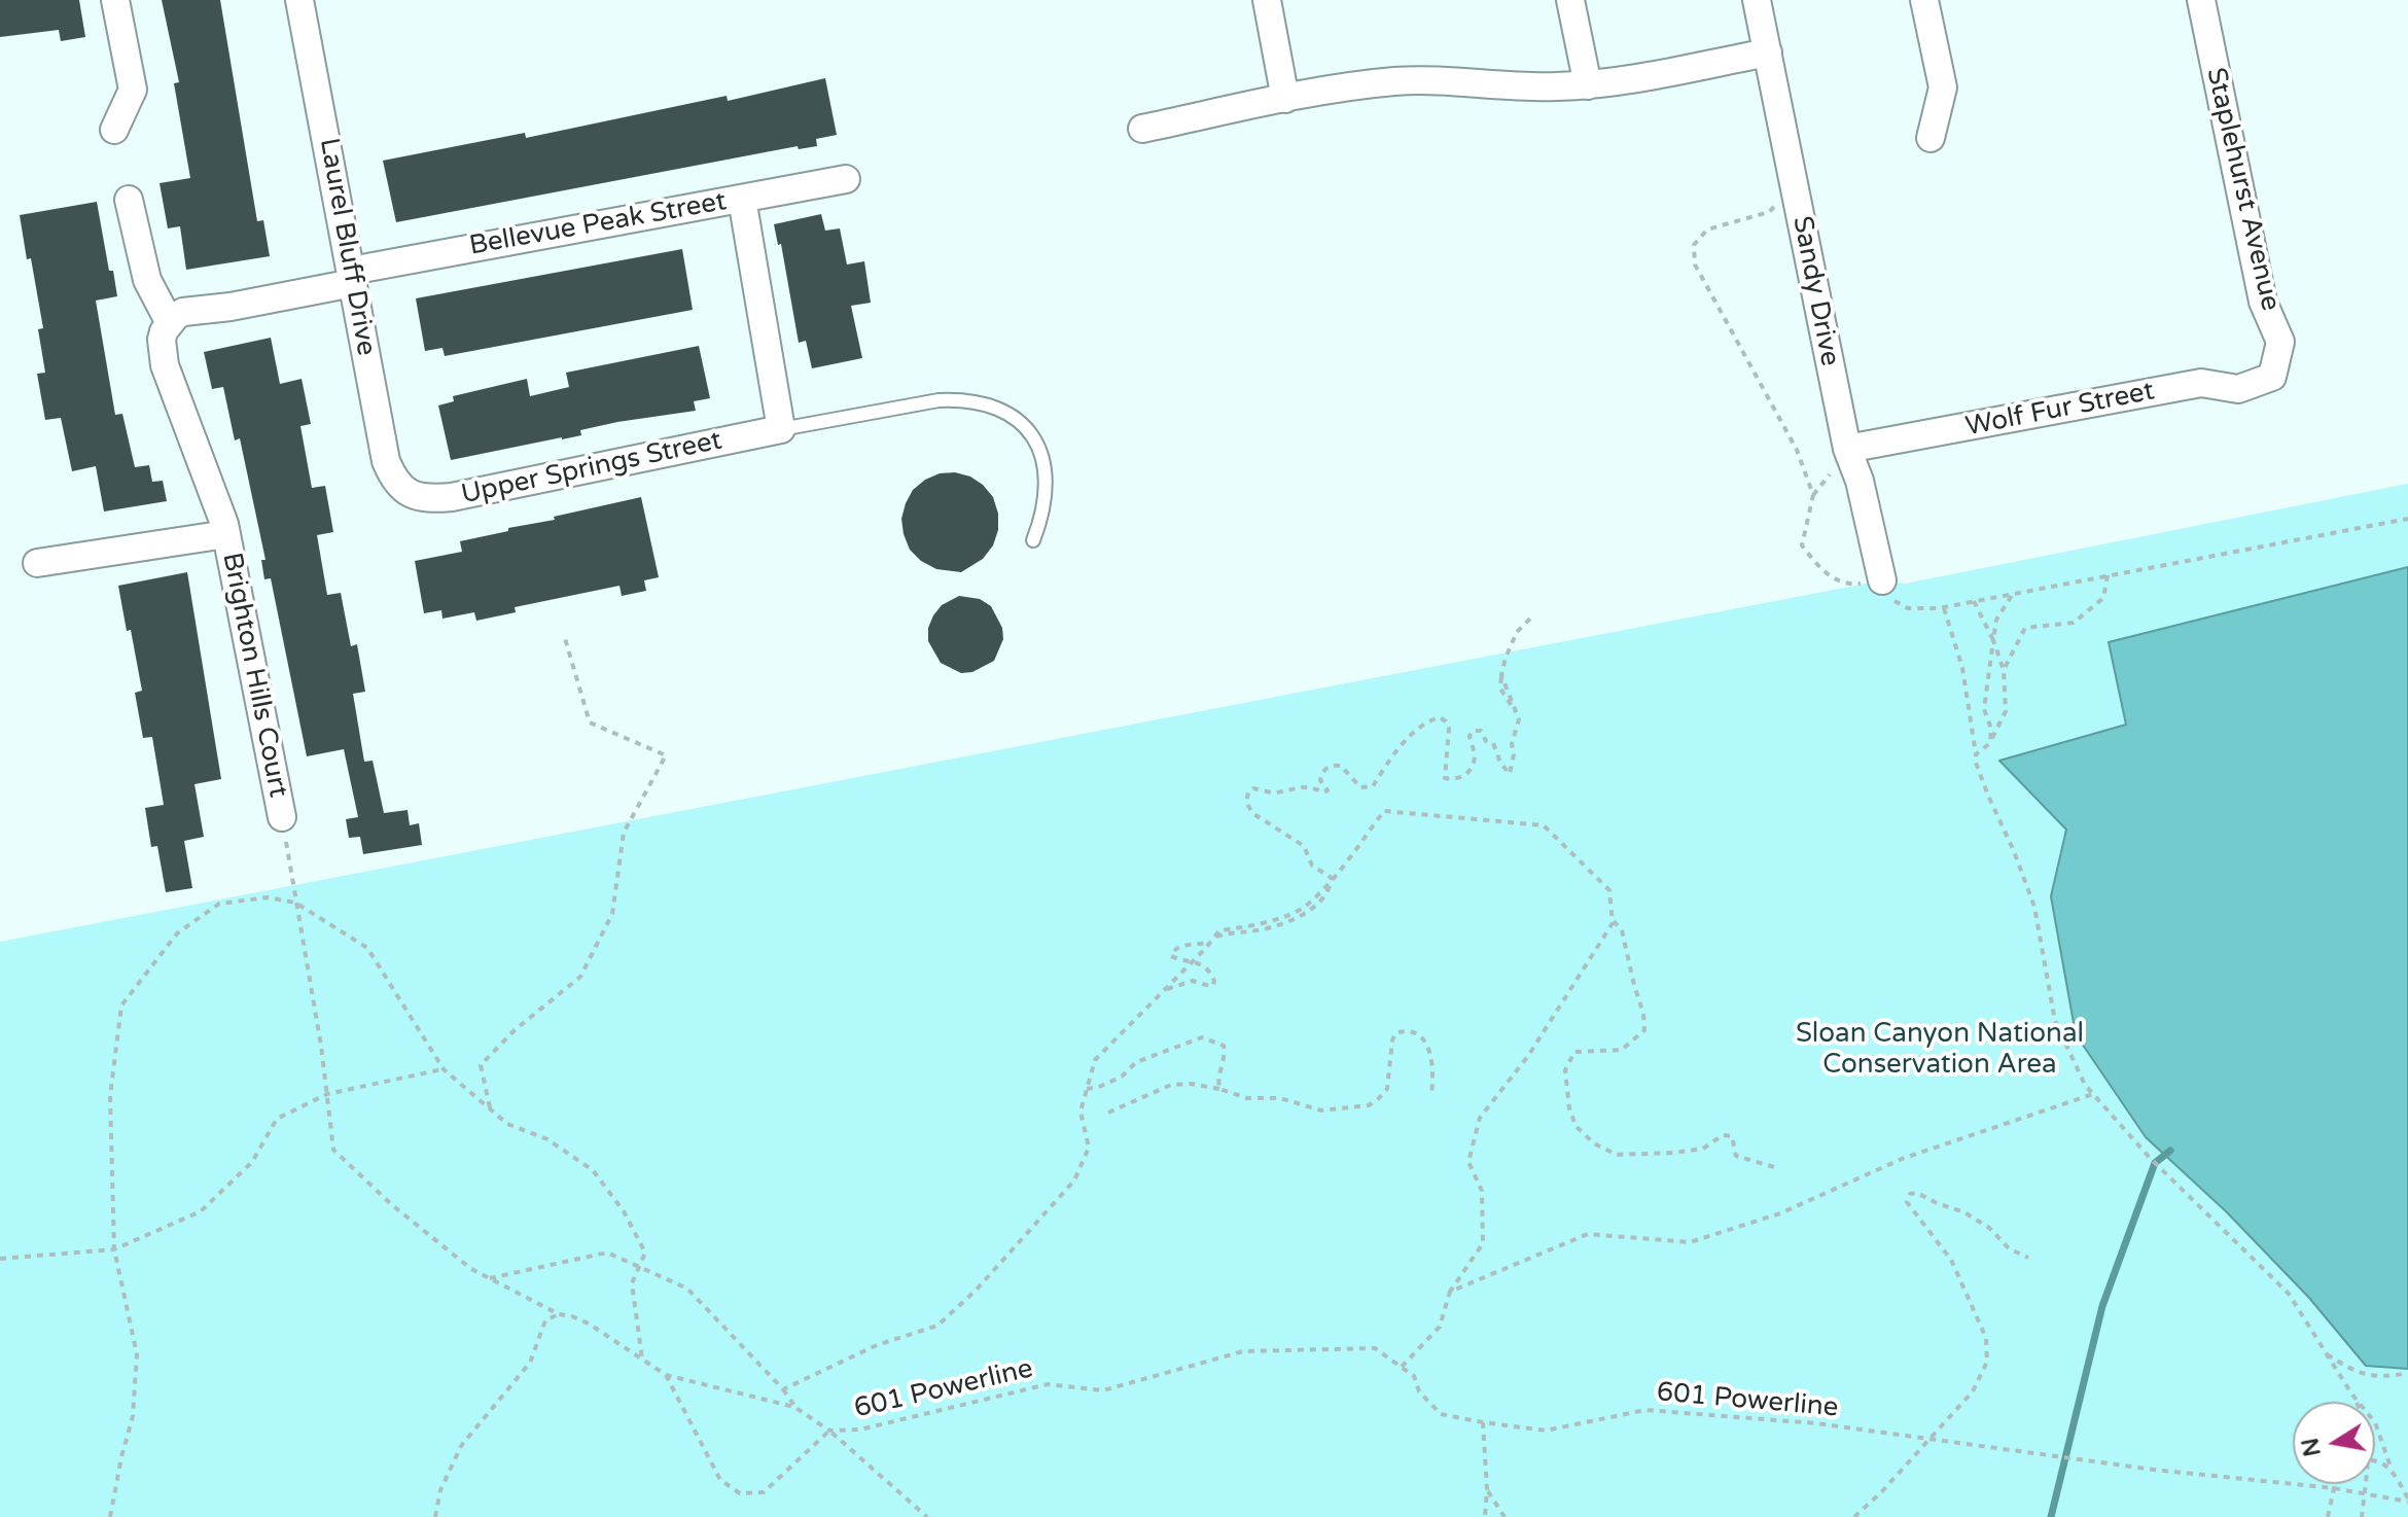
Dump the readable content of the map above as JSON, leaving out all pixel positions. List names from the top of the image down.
{
  "streets": {
    "street": [
      "Staplehurst Avenue",
      "Bellevue Peak Street",
      "Laurel Bluff Drive",
      "Sandy Drive",
      "Wolf Fur Street",
      "Upper Springs Street",
      "Brighton Hills Court"
    ],
    "path": ["601 Powerline"]
  },
  "crossings": [
    ["Staplehurst Avenue", "Wolf Fur Street"],
    ["Bellevue Peak Street", "Laurel Bluff Drive"],
    ["Bellevue Peak Street", "Brighton Hills Court"],
    ["Laurel Bluff Drive", "Upper Springs Street"],
    ["Sandy Drive", "Wolf Fur Street"],
    ["Brighton Hills Court", "601 Powerline"]
  ],
  "parks": ["Sloan Canyon National Conservation Area"],
  "north": "left"
}
